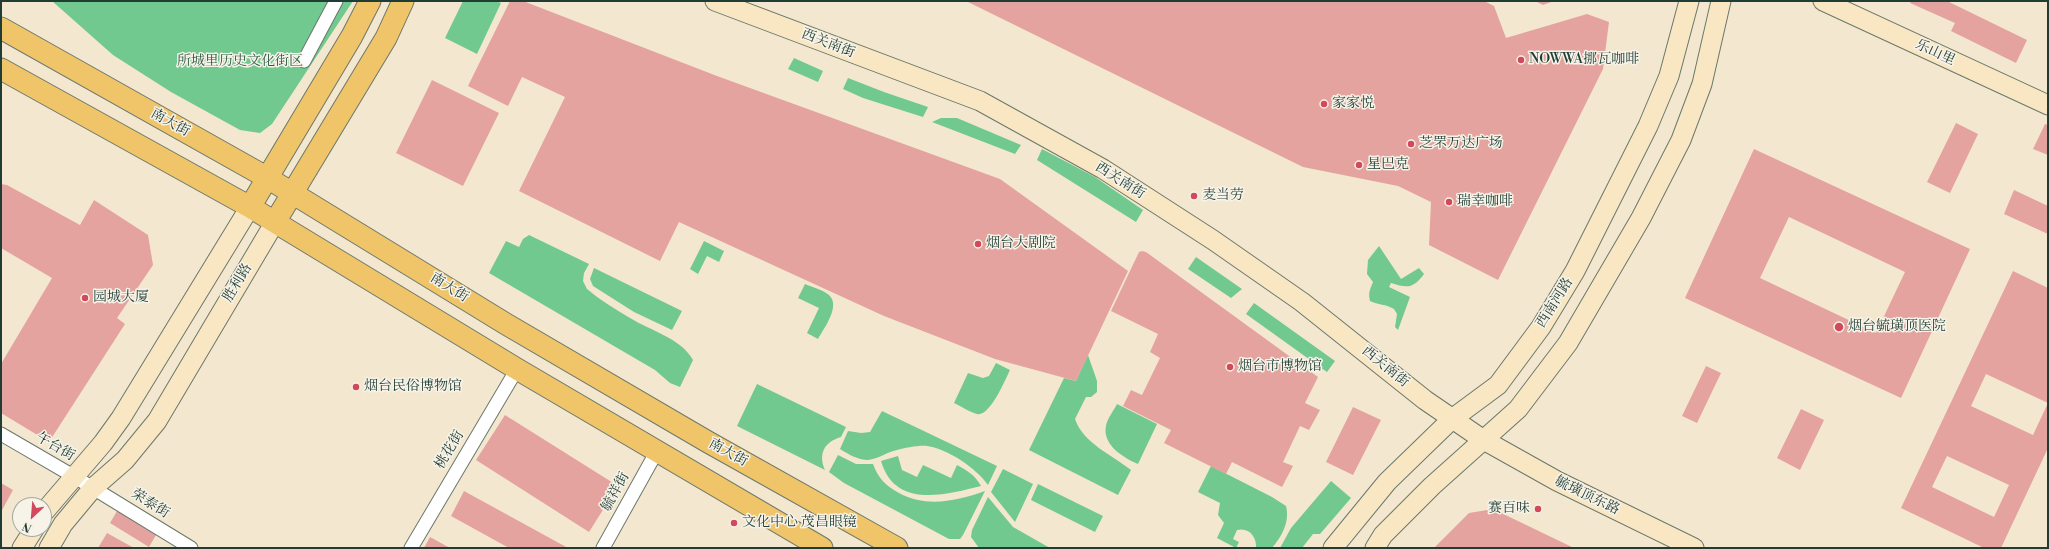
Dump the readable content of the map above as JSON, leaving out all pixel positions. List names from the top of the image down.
{
  "streets": {
    "main road": [
      "西关南街",
      "乐山里",
      "南大街",
      "胜利路",
      "西南河路",
      "毓璜顶东路"
    ],
    "street": [
      "午台街",
      "桃花街",
      "毓祥街",
      "荣泰街"
    ]
  },
  "crossings": [
    ["西关南街", "西南河路"],
    ["西关南街", "毓璜顶东路"],
    ["南大街", "胜利路"],
    ["胜利路", "午台街"],
    ["胜利路", "荣泰街"],
    ["午台街", "荣泰街"]
  ],
  "parks": ["所城里历史文化街区"],
  "places": [
    "NOWWA挪瓦咖啡",
    "家家悦",
    "芝罘万达广场",
    "星巴克",
    "麦当劳",
    "瑞幸咖啡",
    "烟台大剧院",
    "园城大厦",
    "烟台毓璜顶医院",
    "烟台市博物馆",
    "烟台民俗博物馆",
    "赛百味",
    "文化中心 茂昌眼镜"
  ],
  "north": "bottom left"
}
